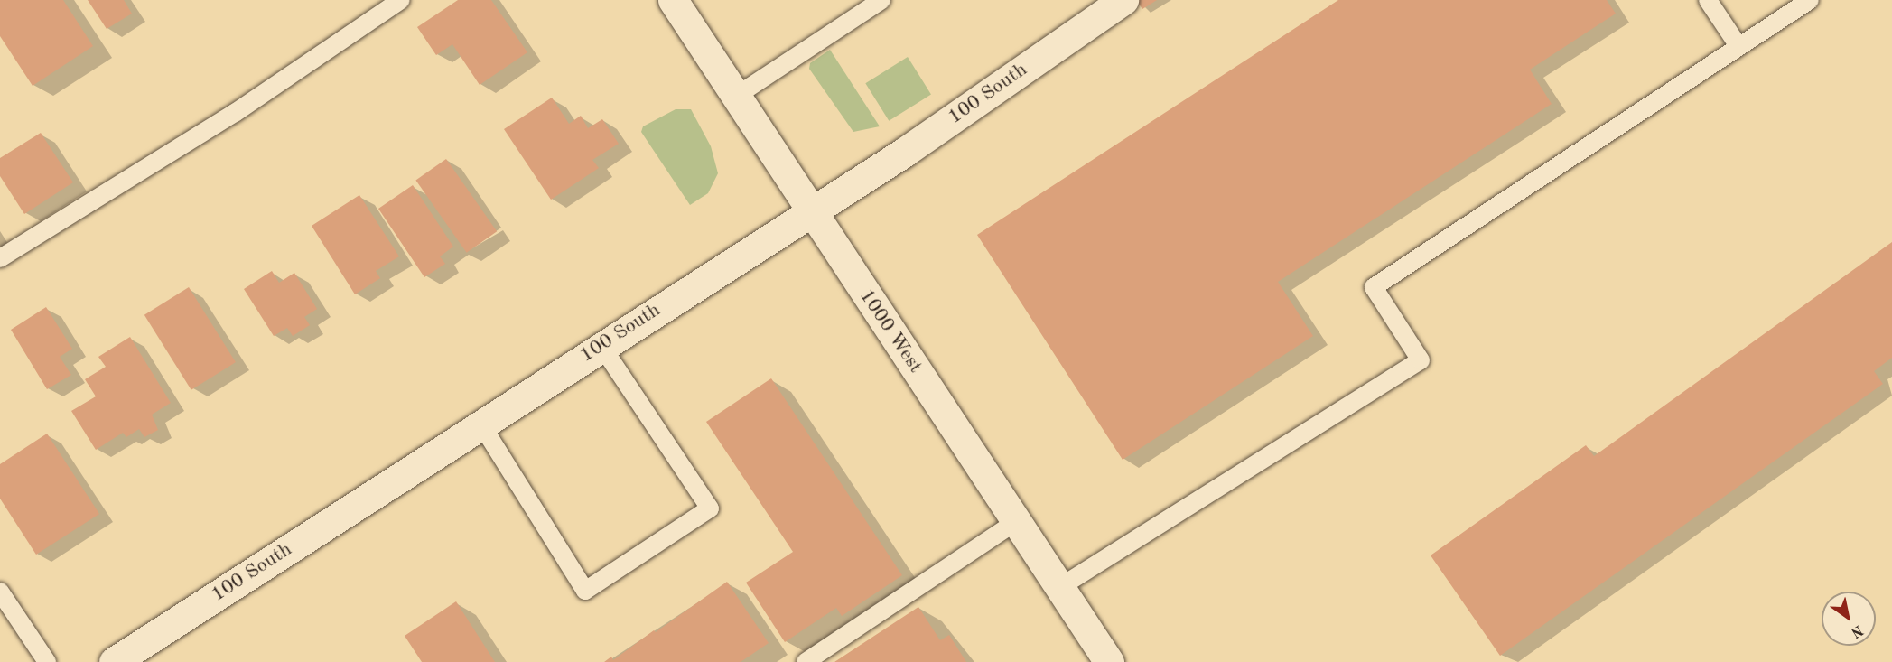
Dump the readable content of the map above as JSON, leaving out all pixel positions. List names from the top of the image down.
{
  "streets": {
    "street": ["100 South", "1000 West"]
  },
  "crossings": [
    ["100 South", "1000 West"]
  ],
  "north": "bottom right"
}
